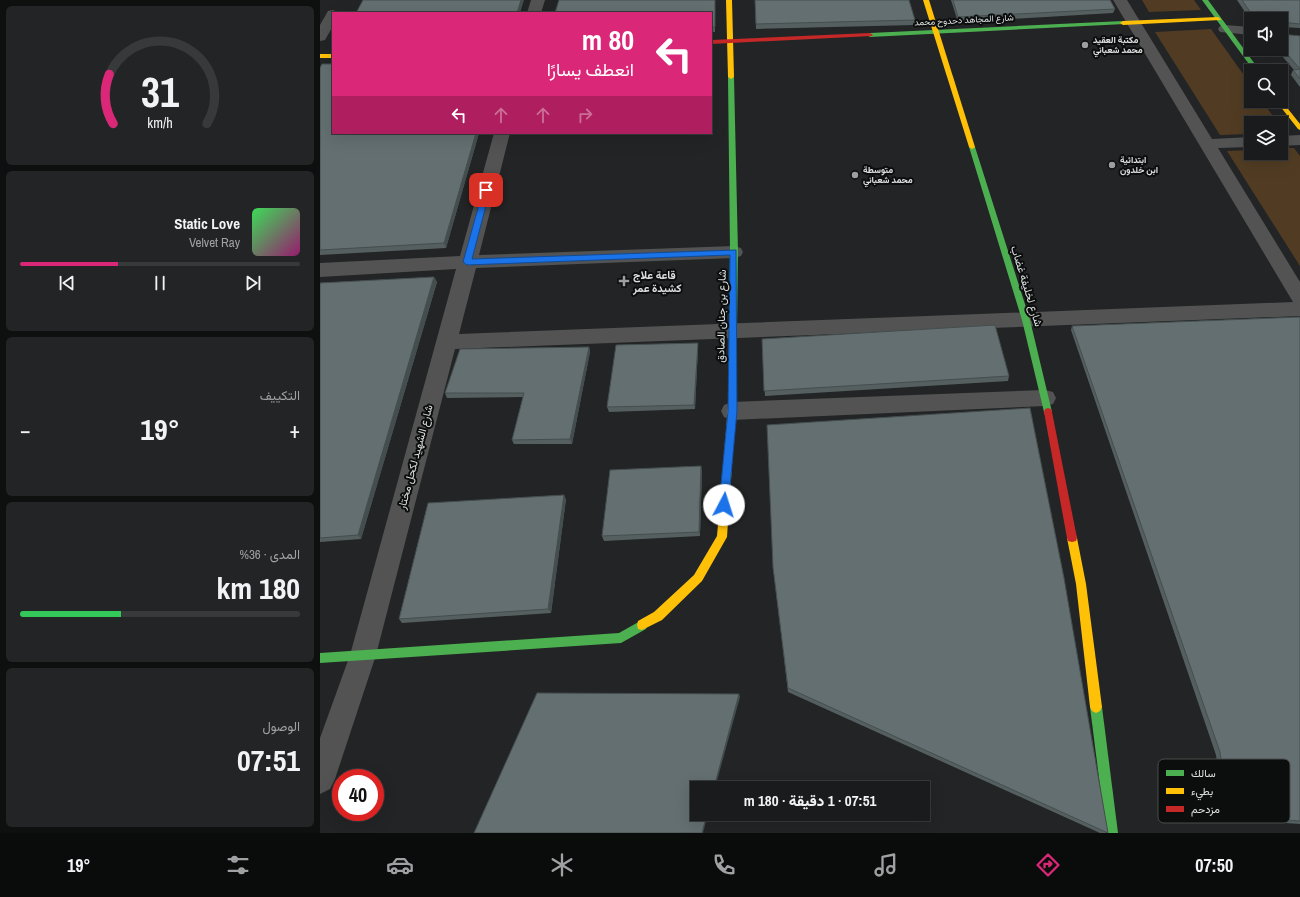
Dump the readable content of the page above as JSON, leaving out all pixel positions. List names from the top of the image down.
{
  "streets": {
    "street": [
      "شارع المجاهد دحدوح محمد",
      "شارع لخليفة غضاب",
      "شارع بن جنان الصادق",
      "شارع الشهيد لكحل مختار"
    ]
  },
  "crossings": [
    ["شارع المجاهد دحدوح محمد", "شارع لخليفة غضاب"],
    ["شارع المجاهد دحدوح محمد", "شارع بن جنان الصادق"],
    ["شارع بن جنان الصادق", "شارع الشهيد لكحل مختار"]
  ],
  "places": {
    "other": ["مكتبة العقيد محمد شعباني", "ابتدائية ابن خلدون", "متوسطة محمد شعباني"],
    "health": ["قاعة علاج كشيدة عمر"]
  },
  "legend": ["سالك", "بطيء", "مزدحم"],
  "page": {
    "turn": ["80 m", "انعطف يسارًا"],
    "song": ["Static Love", "Velvet Ray"],
    "tile": [
      "التكييف",
      ["المدى · 36%", "180 km"],
      ["الوصول", "07:51"]
    ],
    "heat": ["−", "19°", "+"],
    "limit": "40",
    "trip": "07:51 · 1 دقيقة · 180 m",
    "tabs": ["07:50", "19°"],
    "gauge": ["31", "km/h"]
  }
}
